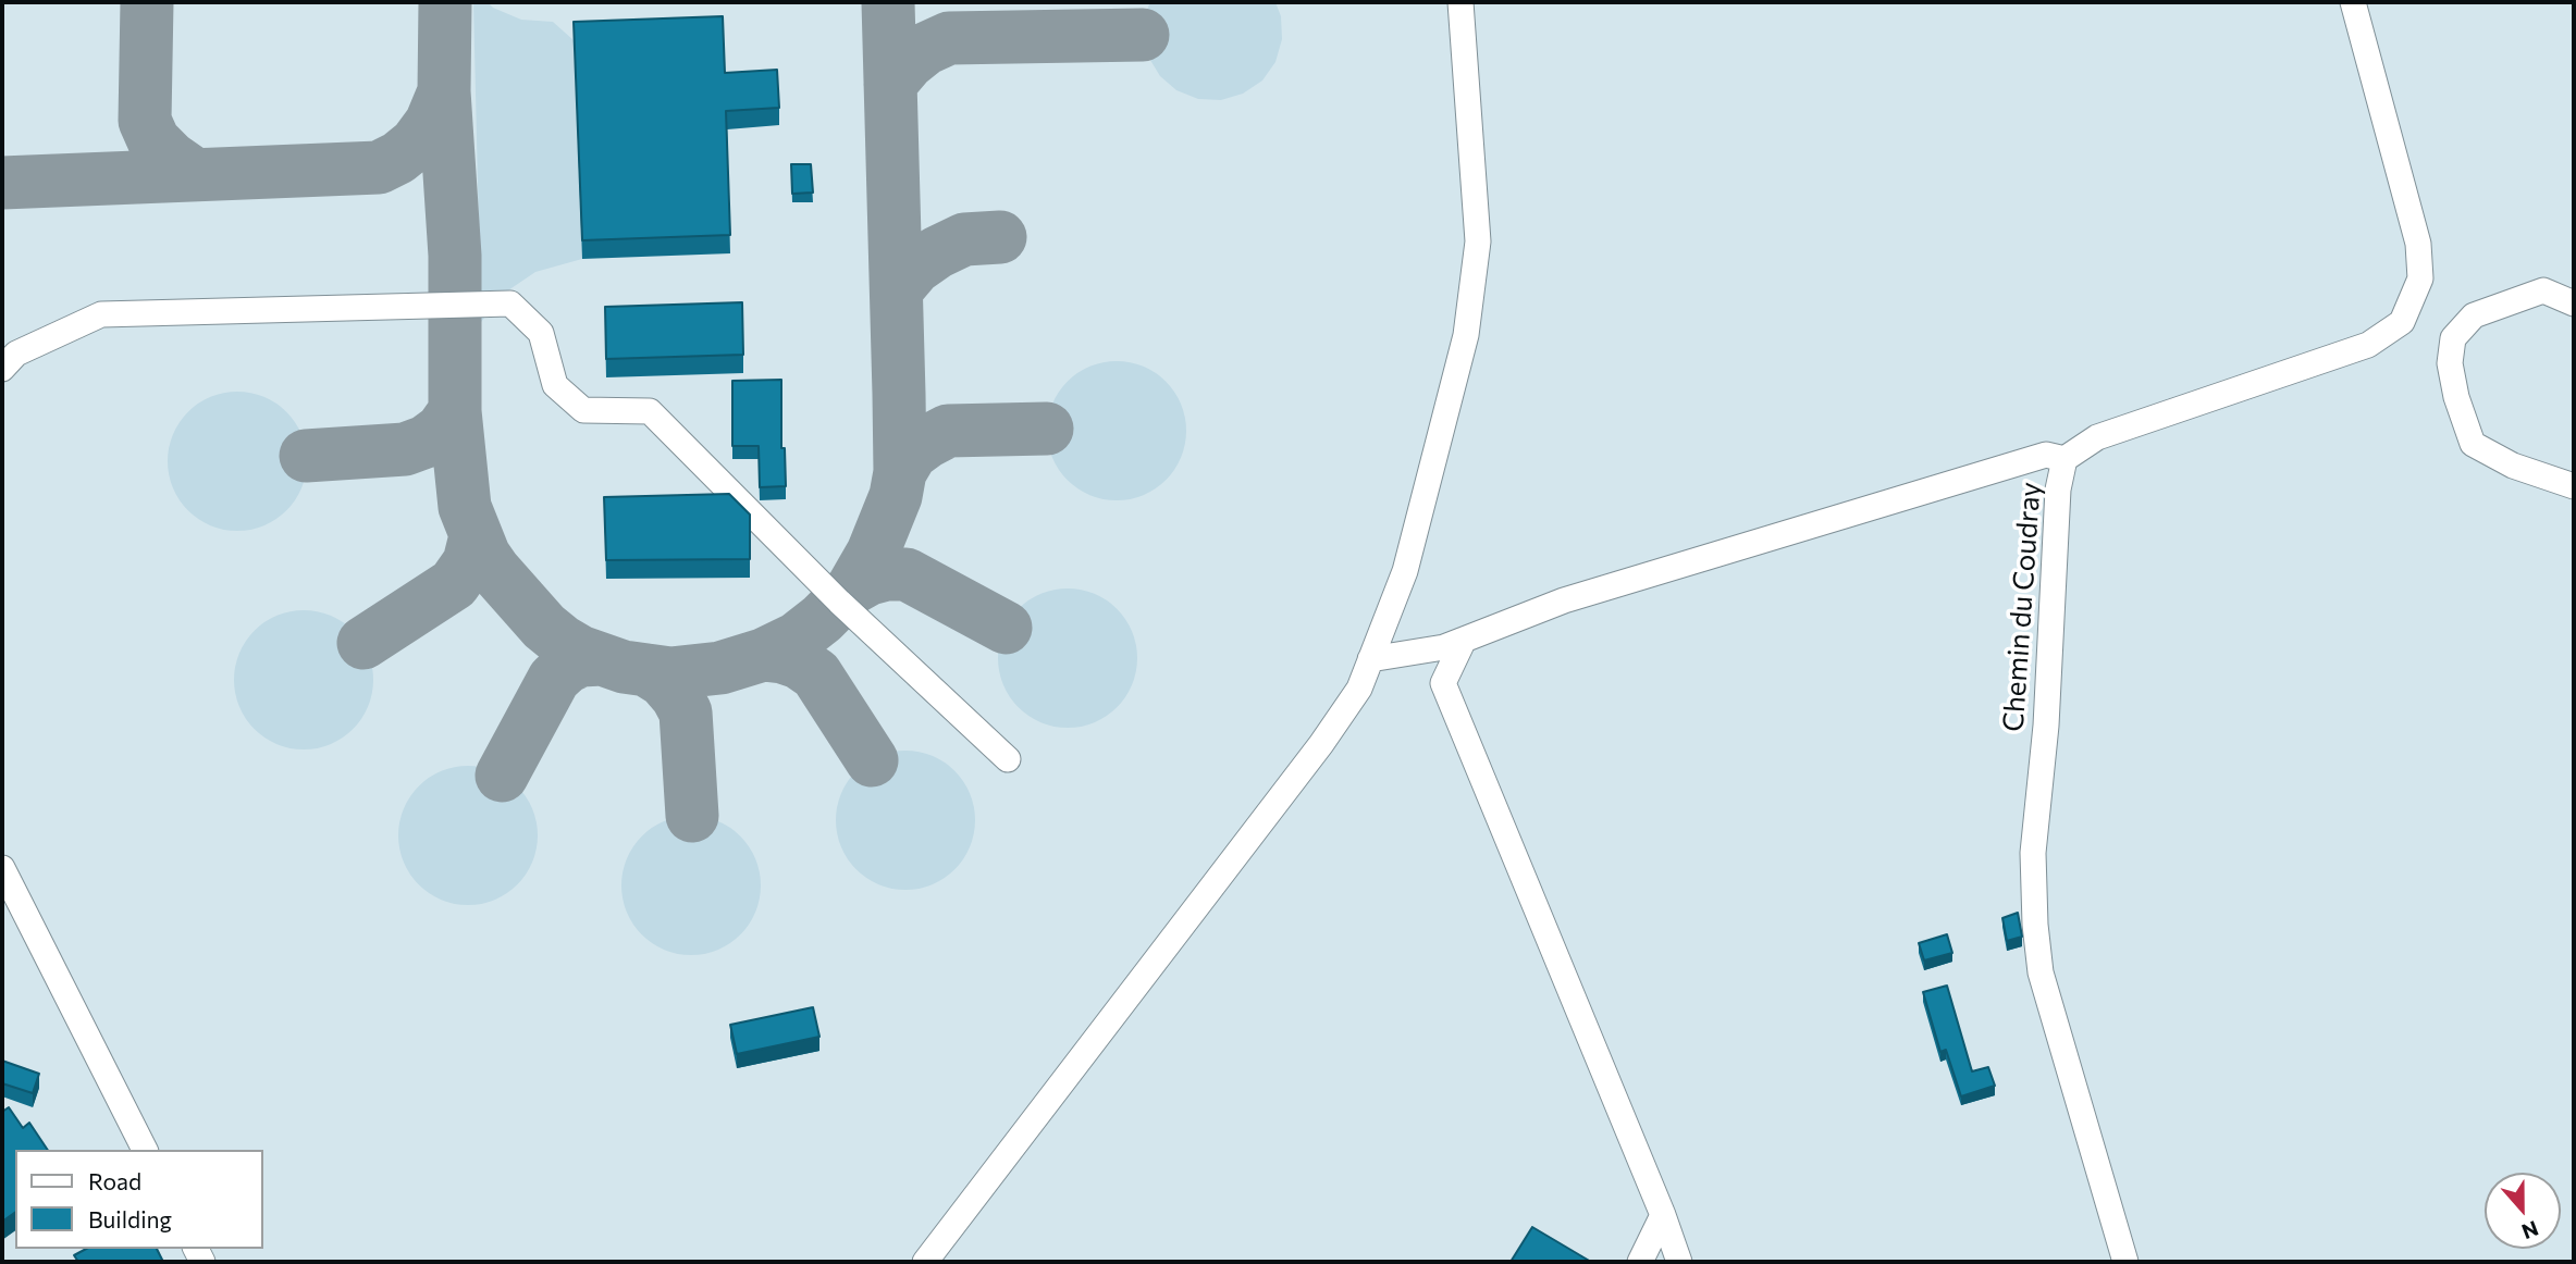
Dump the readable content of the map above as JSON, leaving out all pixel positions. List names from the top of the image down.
{
  "streets": {
    "street": ["Chemin du Coudray"]
  },
  "legend": ["Road", "Building"],
  "north": "bottom"
}
